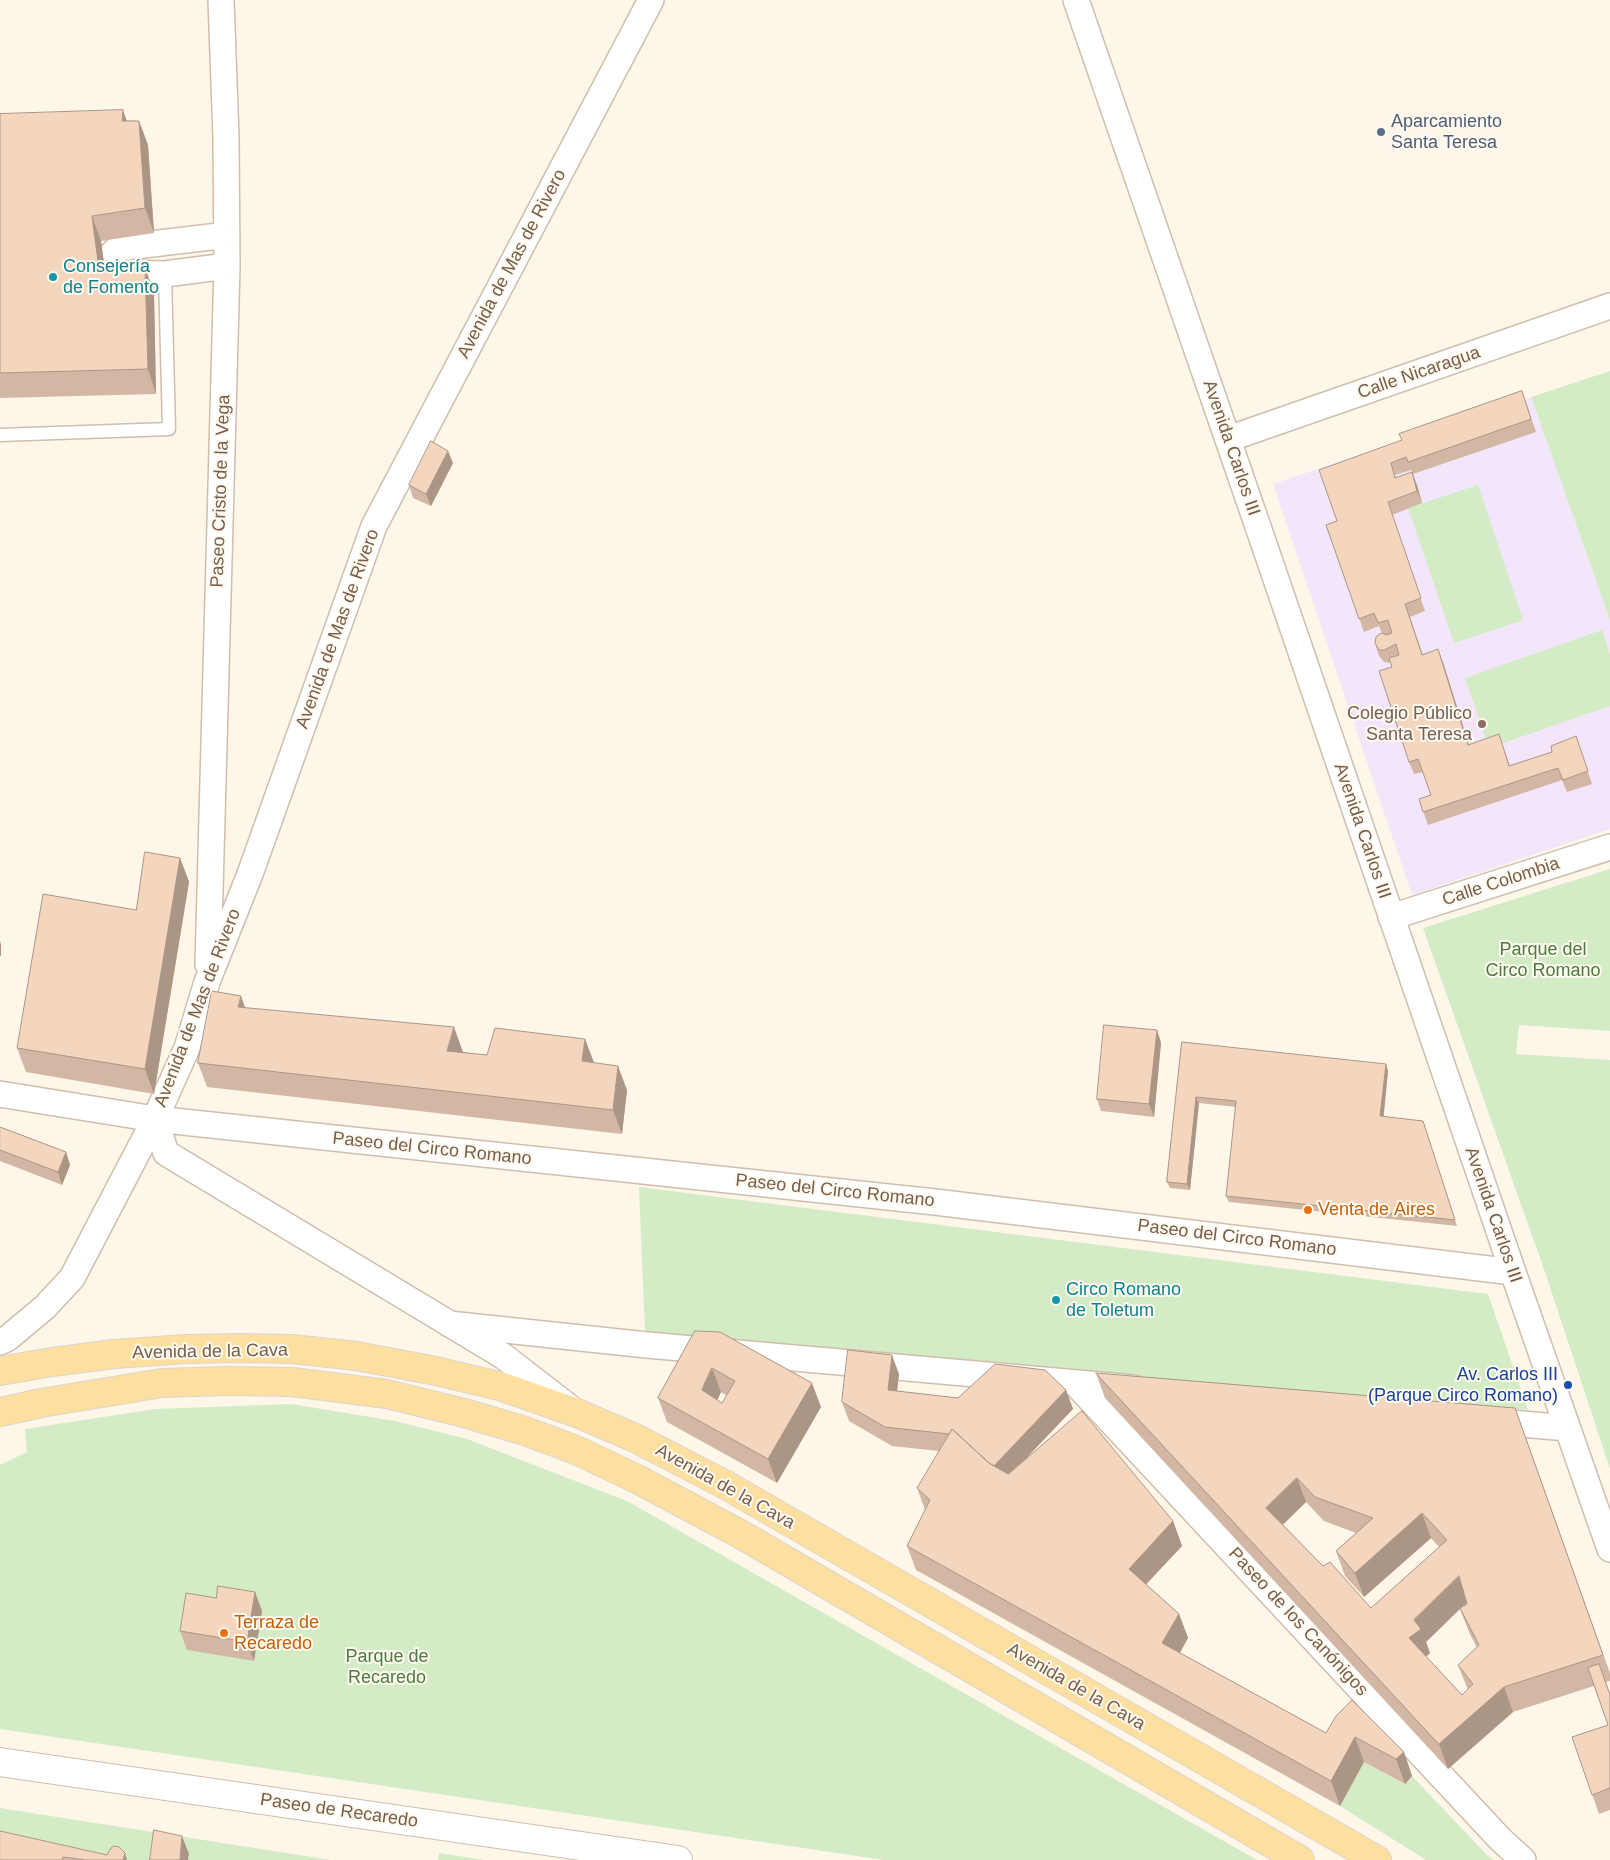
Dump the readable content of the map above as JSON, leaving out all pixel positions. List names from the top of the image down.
{
  "streets": {
    "main road": ["Avenida de la Cava"],
    "street": [
      "Avenida de Mas de Rivero",
      "Calle Nicaragua",
      "Avenida Carlos III",
      "Paseo Cristo de la Vega",
      "Calle Colombia",
      "Paseo del Circo Romano",
      "Paseo de los Canónigos",
      "Paseo de Recaredo"
    ]
  },
  "crossings": [
    ["Avenida de Mas de Rivero", "Paseo Cristo de la Vega"],
    ["Avenida de Mas de Rivero", "Paseo del Circo Romano"],
    ["Calle Nicaragua", "Avenida Carlos III"],
    ["Avenida Carlos III", "Calle Colombia"],
    ["Avenida Carlos III", "Paseo del Circo Romano"]
  ],
  "parks": ["Parque del Circo Romano", "Parque de Recaredo"],
  "places": [
    "Aparcamiento Santa Teresa",
    "Consejería de Fomento",
    "Colegio Público Santa Teresa",
    "Venta de Aires",
    "Circo Romano de Toletum",
    "Av. Carlos III (Parque Circo Romano)",
    "Terraza de Recaredo"
  ]
}
